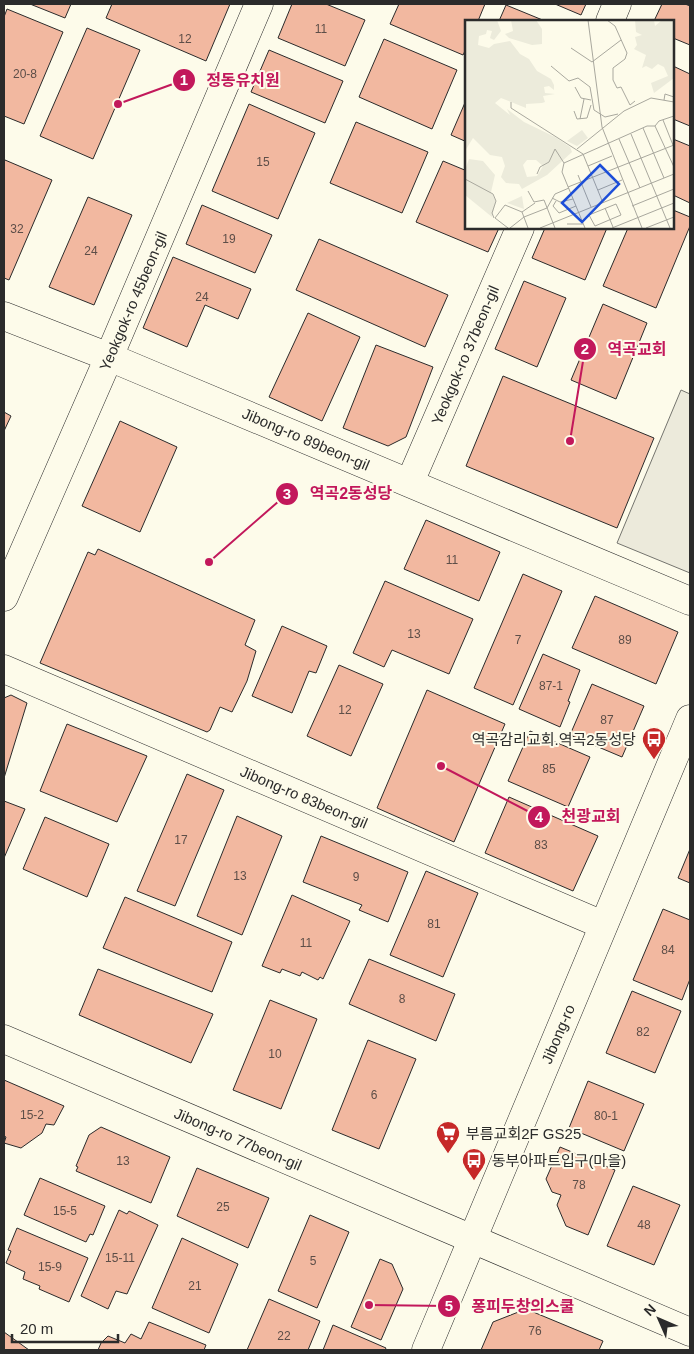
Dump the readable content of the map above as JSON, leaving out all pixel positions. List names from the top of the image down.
{
  "streets": {
    "street": [
      "Yeokgok-ro 45beon-gil",
      "Yeokgok-ro 37beon-gil",
      "Jibong-ro 89beon-gil",
      "Jibong-ro 83beon-gil",
      "Jibong-ro",
      "Jibong-ro 77beon-gil"
    ]
  },
  "crossings": [
    ["Yeokgok-ro 45beon-gil", "Jibong-ro 89beon-gil"],
    ["Yeokgok-ro 37beon-gil", "Jibong-ro 89beon-gil"],
    ["Jibong-ro 83beon-gil", "Jibong-ro"],
    ["Jibong-ro", "Jibong-ro 77beon-gil"]
  ],
  "places": {
    "other": [
      "정동유치원",
      "역곡교회",
      "역곡2동성당",
      "천광교회",
      "퐁피두창의스쿨"
    ],
    "bus stop": ["역곡감리교회.역곡2동성당", "동부아파트입구(마을)"],
    "supermarket": ["부름교회2F GS25"]
  },
  "house_numbers": [
    "11",
    "12",
    "20-8",
    "15",
    "32",
    "19",
    "24",
    "24",
    "11",
    "13",
    "7",
    "89",
    "87-1",
    "12",
    "87",
    "85",
    "17",
    "83",
    "13",
    "9",
    "81",
    "11",
    "84",
    "8",
    "82",
    "10",
    "6",
    "15-2",
    "80-1",
    "13",
    "78",
    "25",
    "15-5",
    "48",
    "15-11",
    "5",
    "15-9",
    "21",
    "76",
    "22"
  ],
  "scale_bar": "20 m",
  "north": "top left"
}
